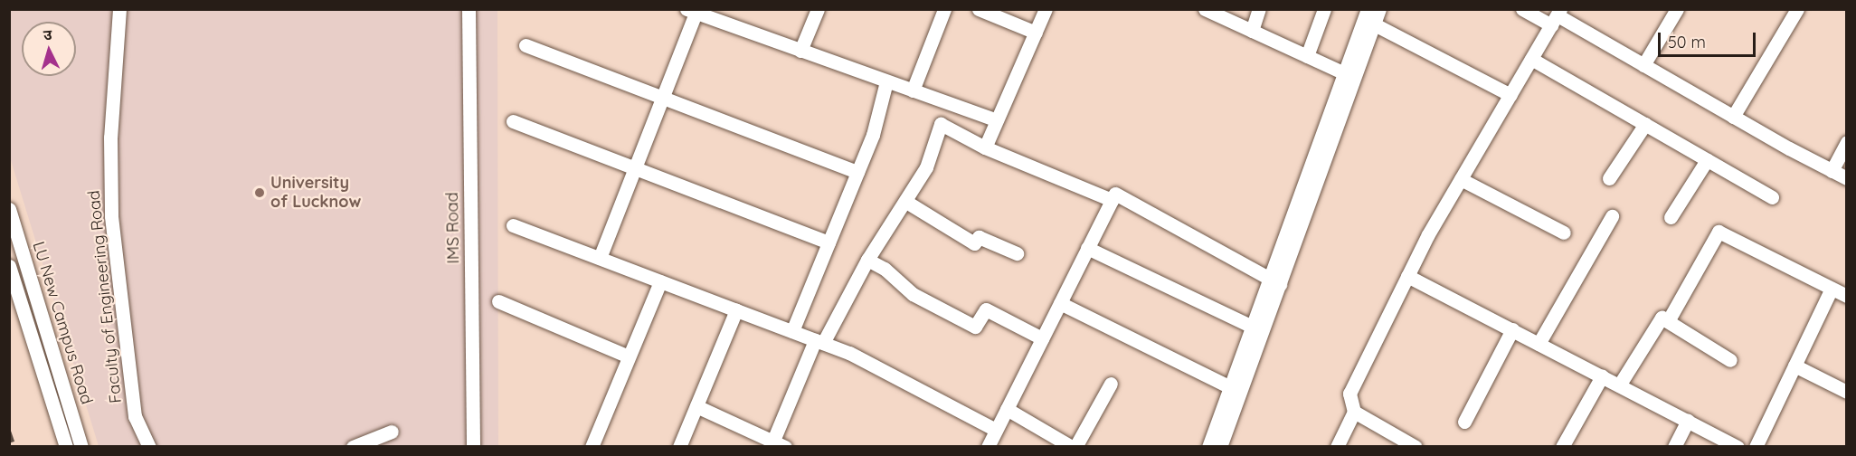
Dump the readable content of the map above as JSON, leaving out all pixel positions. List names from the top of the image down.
{
  "streets": {
    "street": ["IMS Road", "Faculty of Engineering Road", "LU New Campus Road"]
  },
  "places": ["University of Lucknow"],
  "scale_bar": "50 m",
  "north": "top"
}
